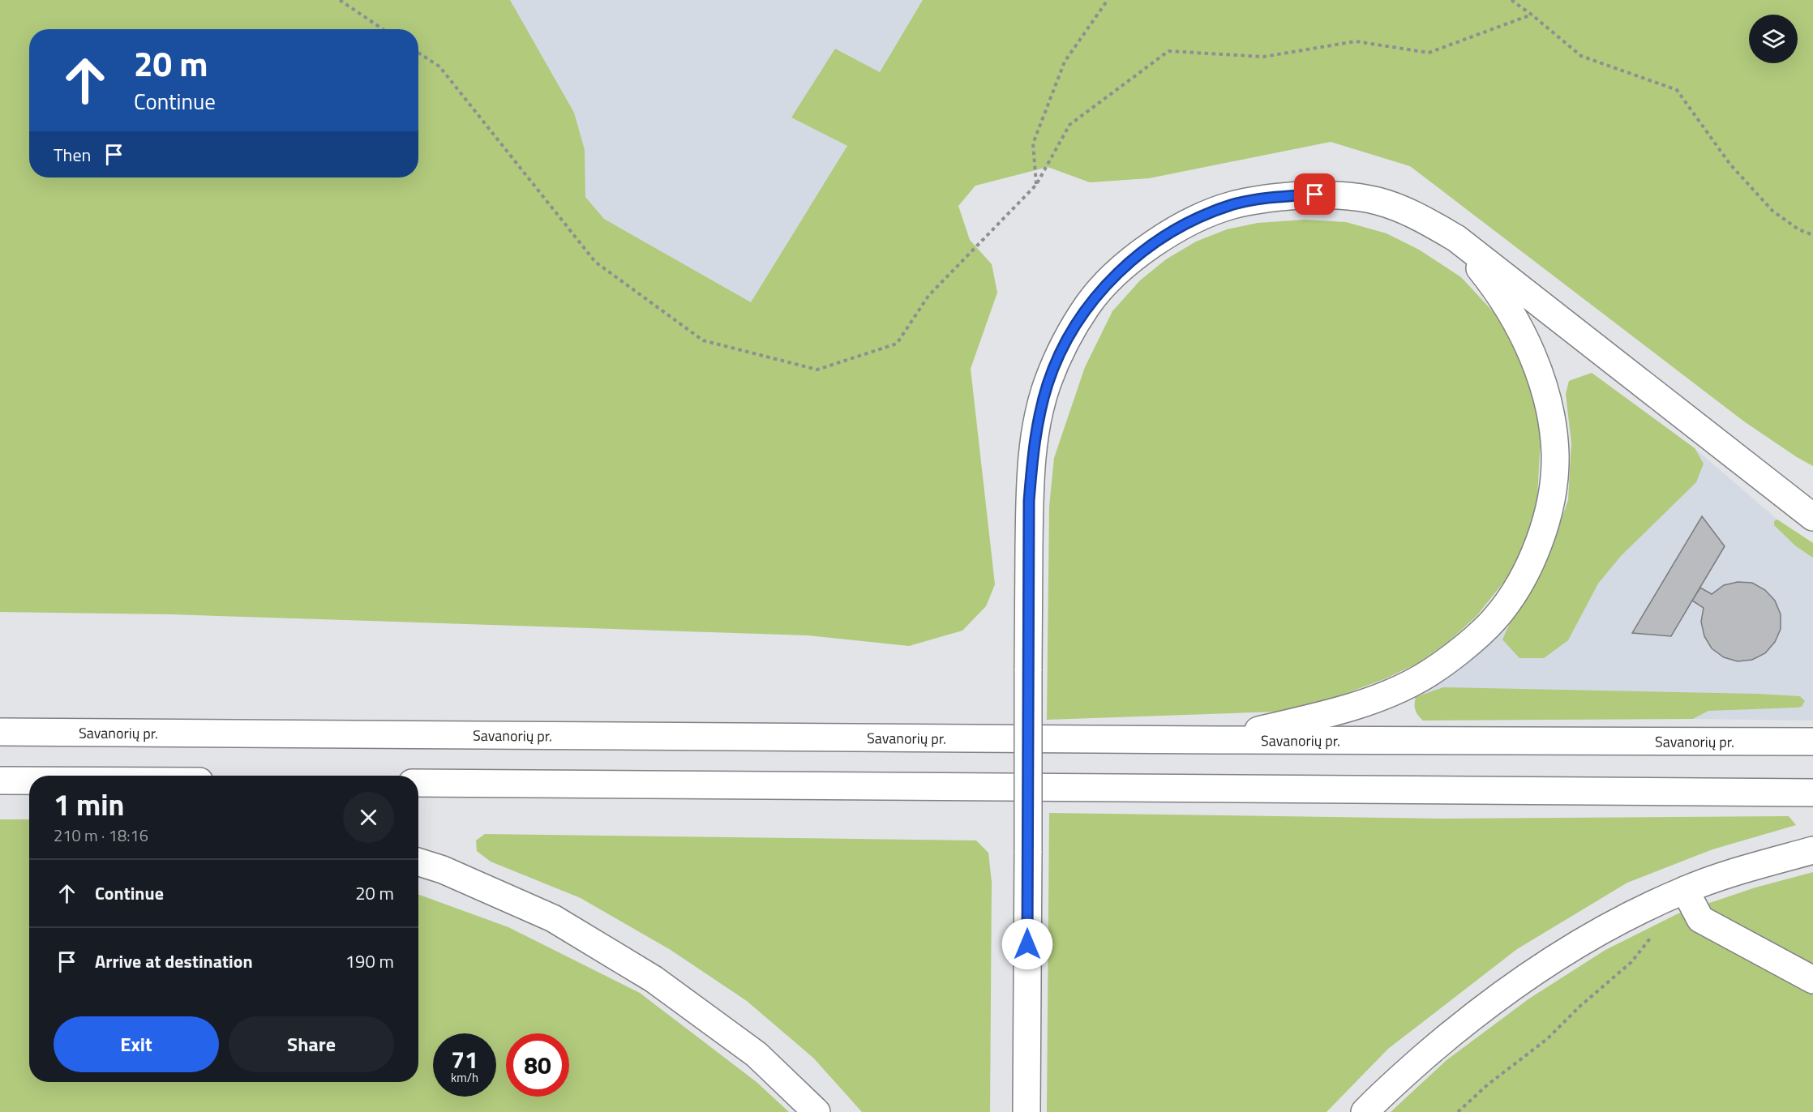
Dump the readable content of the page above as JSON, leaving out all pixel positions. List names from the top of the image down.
{
  "streets": {
    "main road": ["Savanorių pr."]
  },
  "page": {
    "turn": ["20 m", "Continue"],
    "then": "Then",
    "heading": ["1 min", "210 m · 18:16"],
    "list": [
      {
        "name": "Continue",
        "value": "20 m"
      },
      {
        "name": "Arrive at destination",
        "value": "190 m"
      }
    ],
    "buttons": ["Exit", "Share"],
    "speed": "71 km/h",
    "limit": "80"
  }
}
